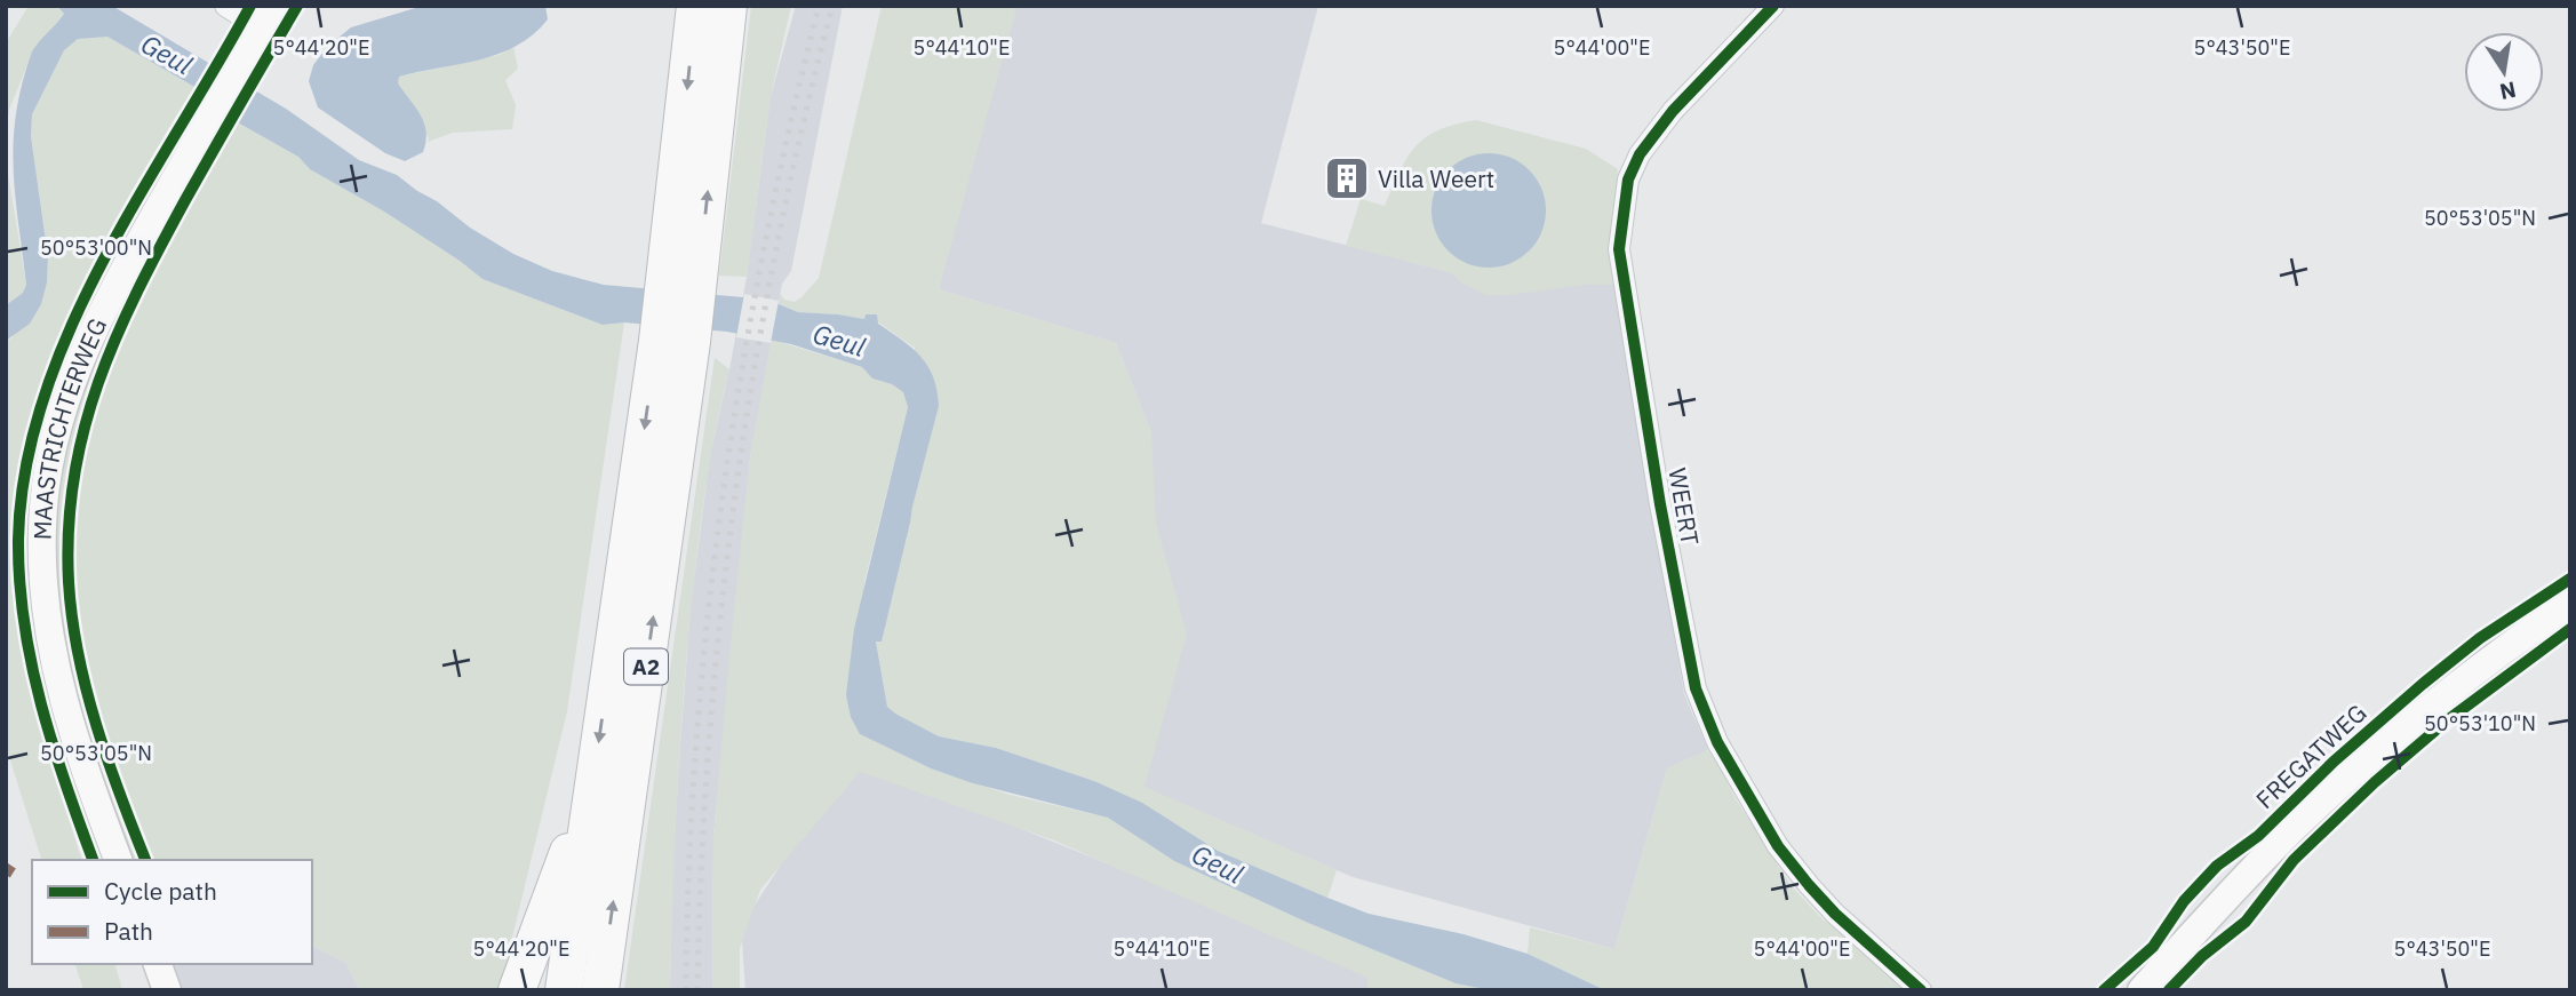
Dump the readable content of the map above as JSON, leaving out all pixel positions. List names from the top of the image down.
{
  "streets": {
    "highway": ["A2"],
    "main road": ["MAASTRICHTERWEG", "FREGATWEG"],
    "street": ["WEERT"]
  },
  "water": ["Geul"],
  "places": {
    "building": ["Villa Weert"]
  },
  "legend": ["Cycle path", "Path"],
  "north": "bottom",
  "coordinates": [
    "5°44'20\"E",
    "5°44'10\"E",
    "5°44'00\"E",
    "5°43'50\"E",
    "50°53'05\"N",
    "50°53'00\"N",
    "50°53'10\"N"
  ]
}
